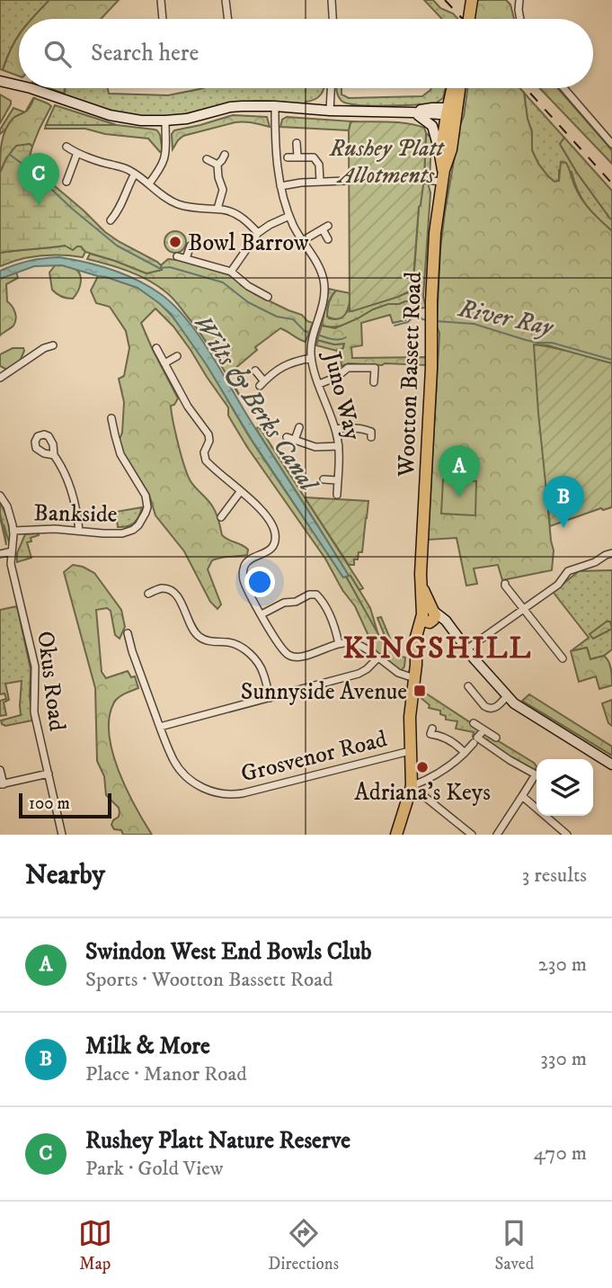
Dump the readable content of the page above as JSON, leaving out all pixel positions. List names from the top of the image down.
{
  "streets": {
    "main road": ["Wootton Bassett Road"],
    "street": [
      "Juno Way",
      "Bankside",
      "Okus Road",
      "Grosvenor Road"
    ]
  },
  "crossings": [
    ["Bankside", "Okus Road"]
  ],
  "districts": ["KINGSHILL"],
  "water": ["River Ray", "Wilts & Berks Canal"],
  "parks": ["Rushey Platt Allotments"],
  "places": {
    "other": ["Bowl Barrow", "Adriana's Keys"],
    "transit": ["Sunnyside Avenue"]
  },
  "scale_bar": "100 m",
  "page": {
    "search": "Search here",
    "pins": ["C", "A", "B"],
    "scale": "100 m",
    "heading": ["Nearby", "3 results"],
    "list": [
      {
        "mark": "A",
        "name": "Swindon West End Bowls Club",
        "note": "Sports · Wootton Bassett Road",
        "value": "230 m"
      },
      {
        "mark": "B",
        "name": "Milk & More",
        "note": "Place · Manor Road",
        "value": "330 m"
      },
      {
        "mark": "C",
        "name": "Rushey Platt Nature Reserve",
        "note": "Park · Gold View",
        "value": "470 m"
      }
    ],
    "nav": ["Map", "Directions", "Saved"]
  }
}
